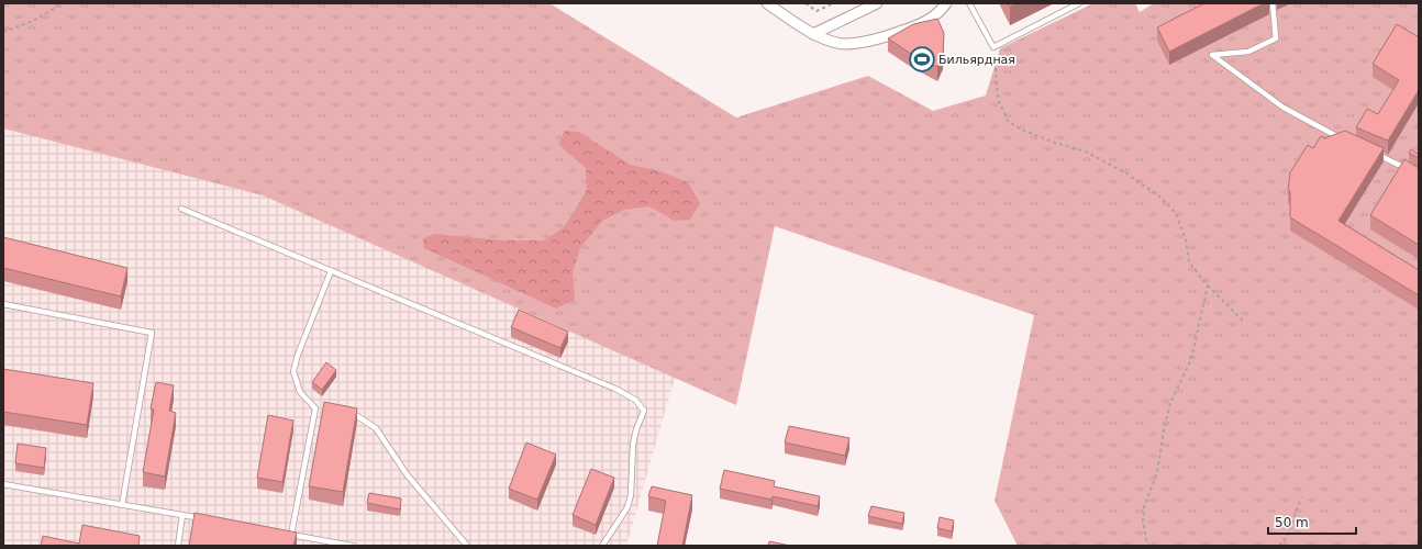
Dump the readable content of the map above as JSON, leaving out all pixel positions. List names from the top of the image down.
{
  "places": {
    "sports": ["Бильярдная"]
  },
  "scale_bar": "50 m"
}
